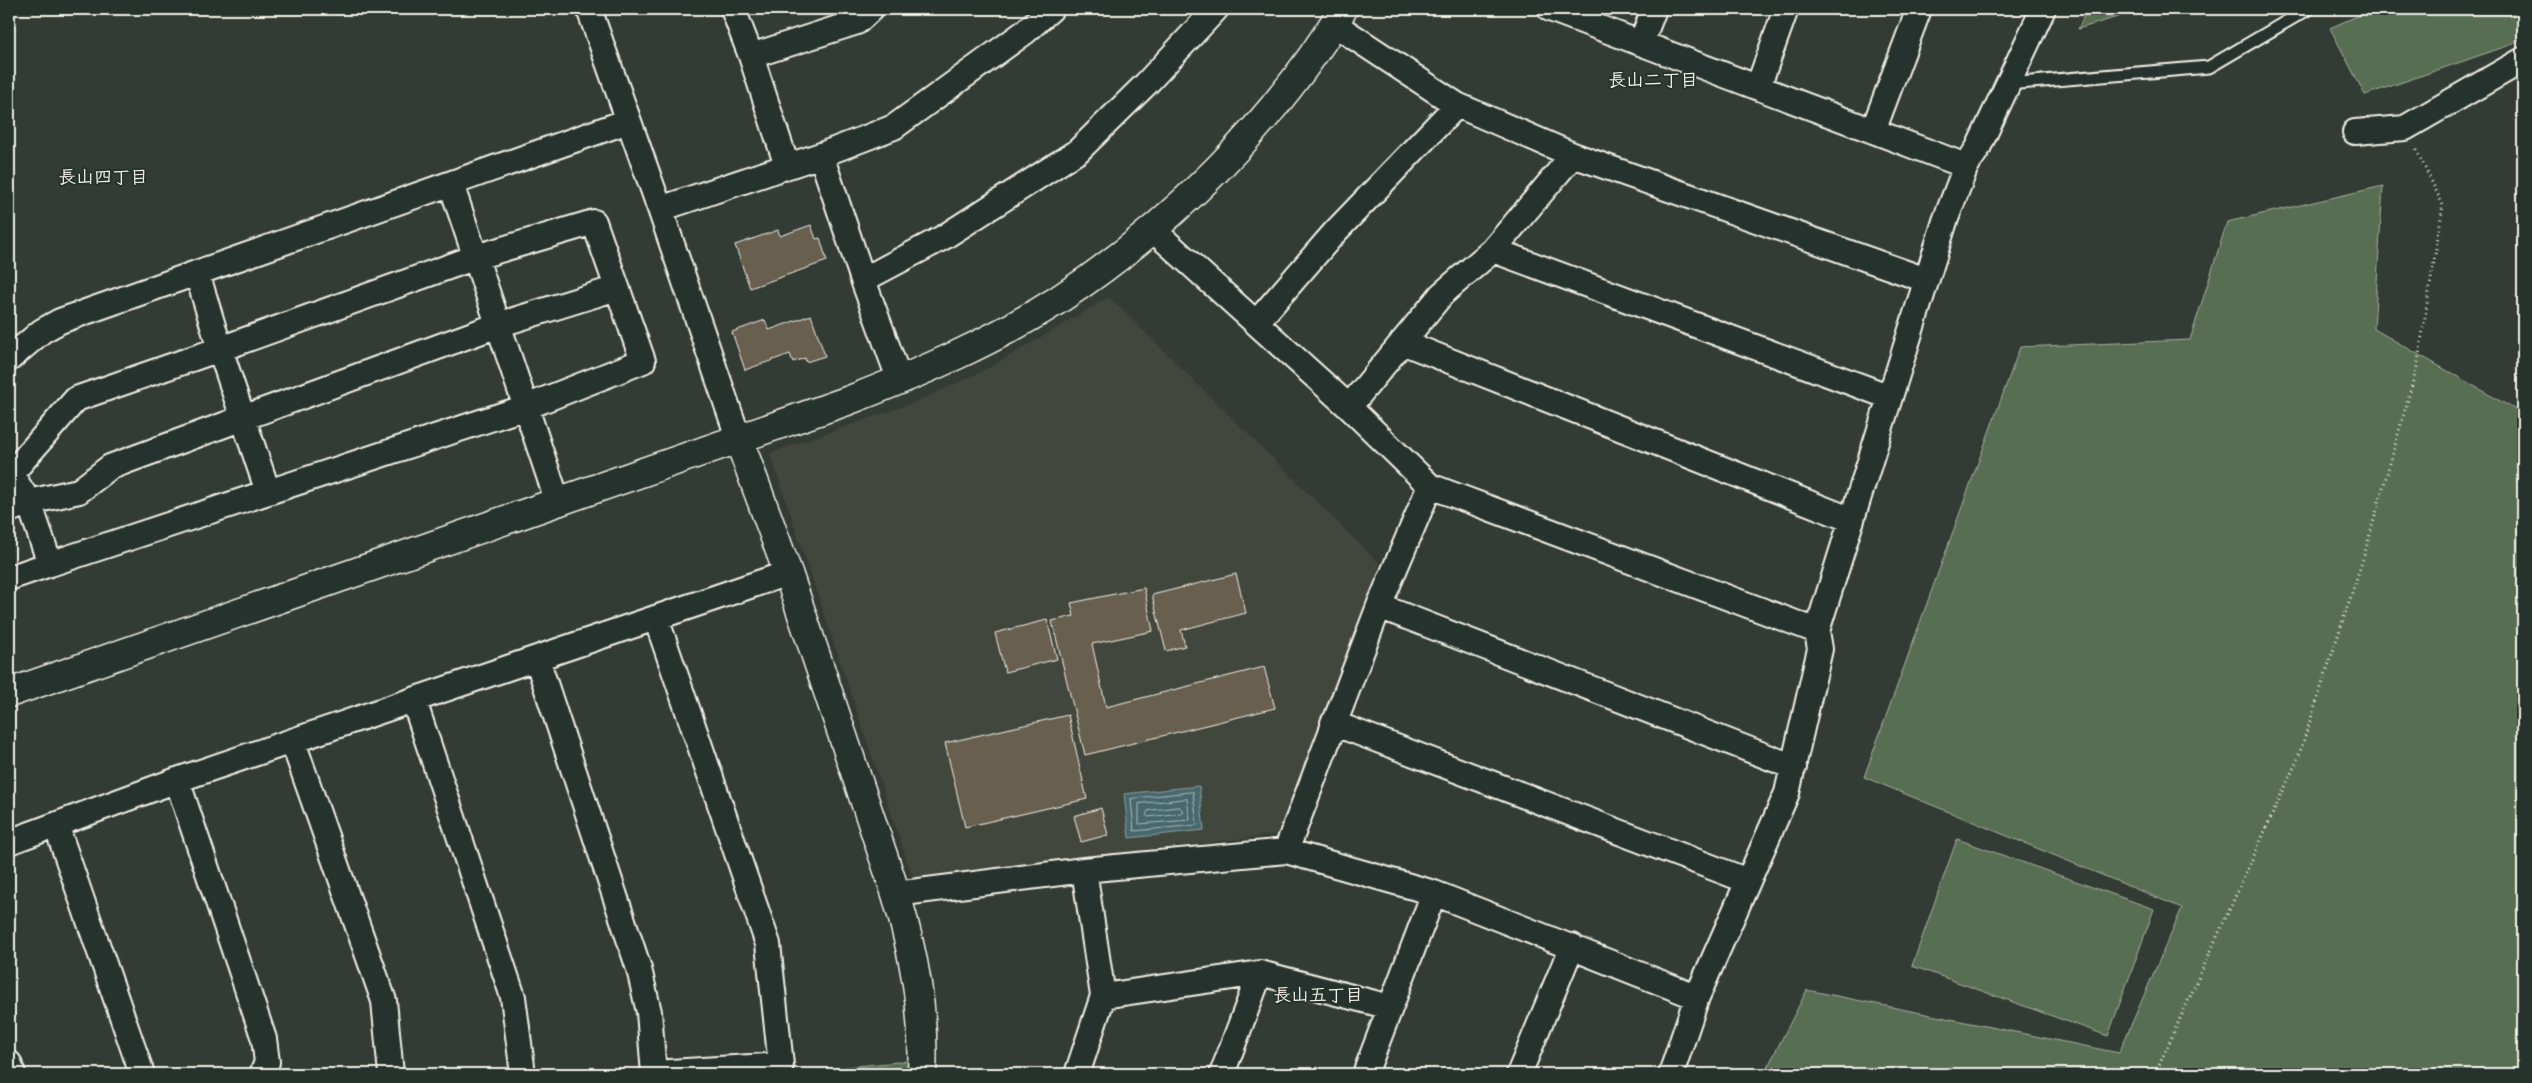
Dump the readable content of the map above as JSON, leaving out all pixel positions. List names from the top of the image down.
{
  "districts": ["長山二丁目", "長山四丁目", "長山五丁目"]
}
